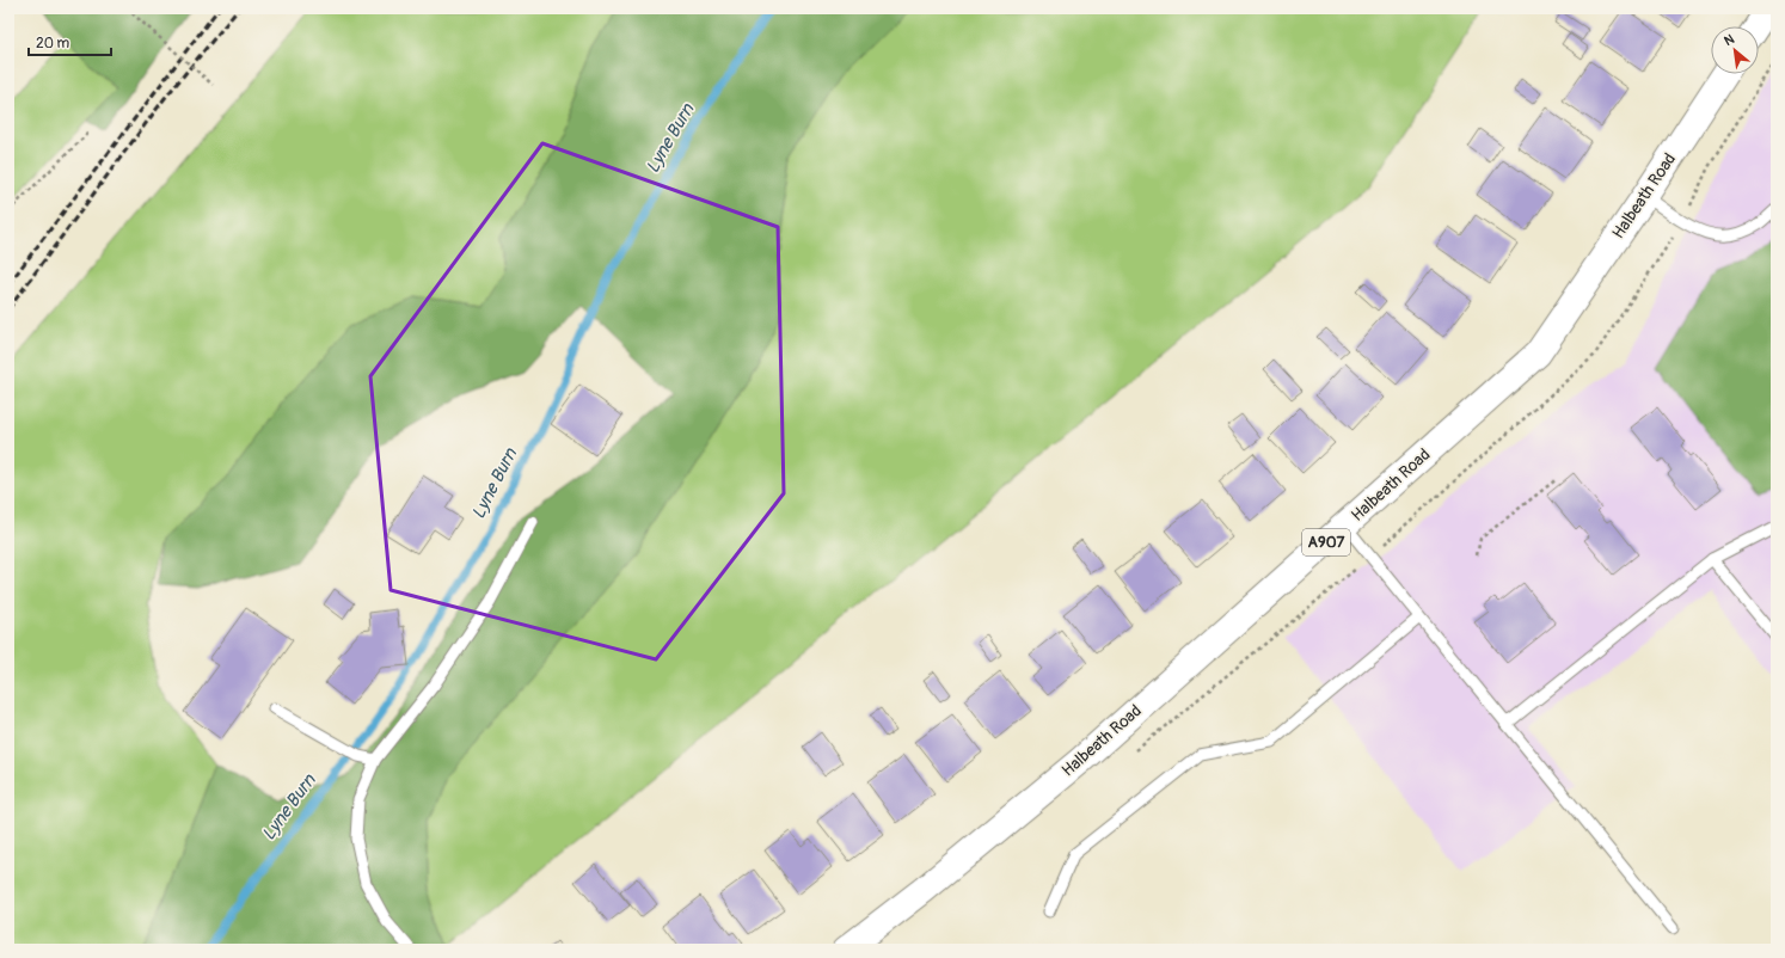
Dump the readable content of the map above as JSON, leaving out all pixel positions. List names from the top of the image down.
{
  "streets": {
    "main road": ["Halbeath Road", "A907"]
  },
  "water": ["Lyne Burn"],
  "scale_bar": "20 m",
  "north": "top left"
}
